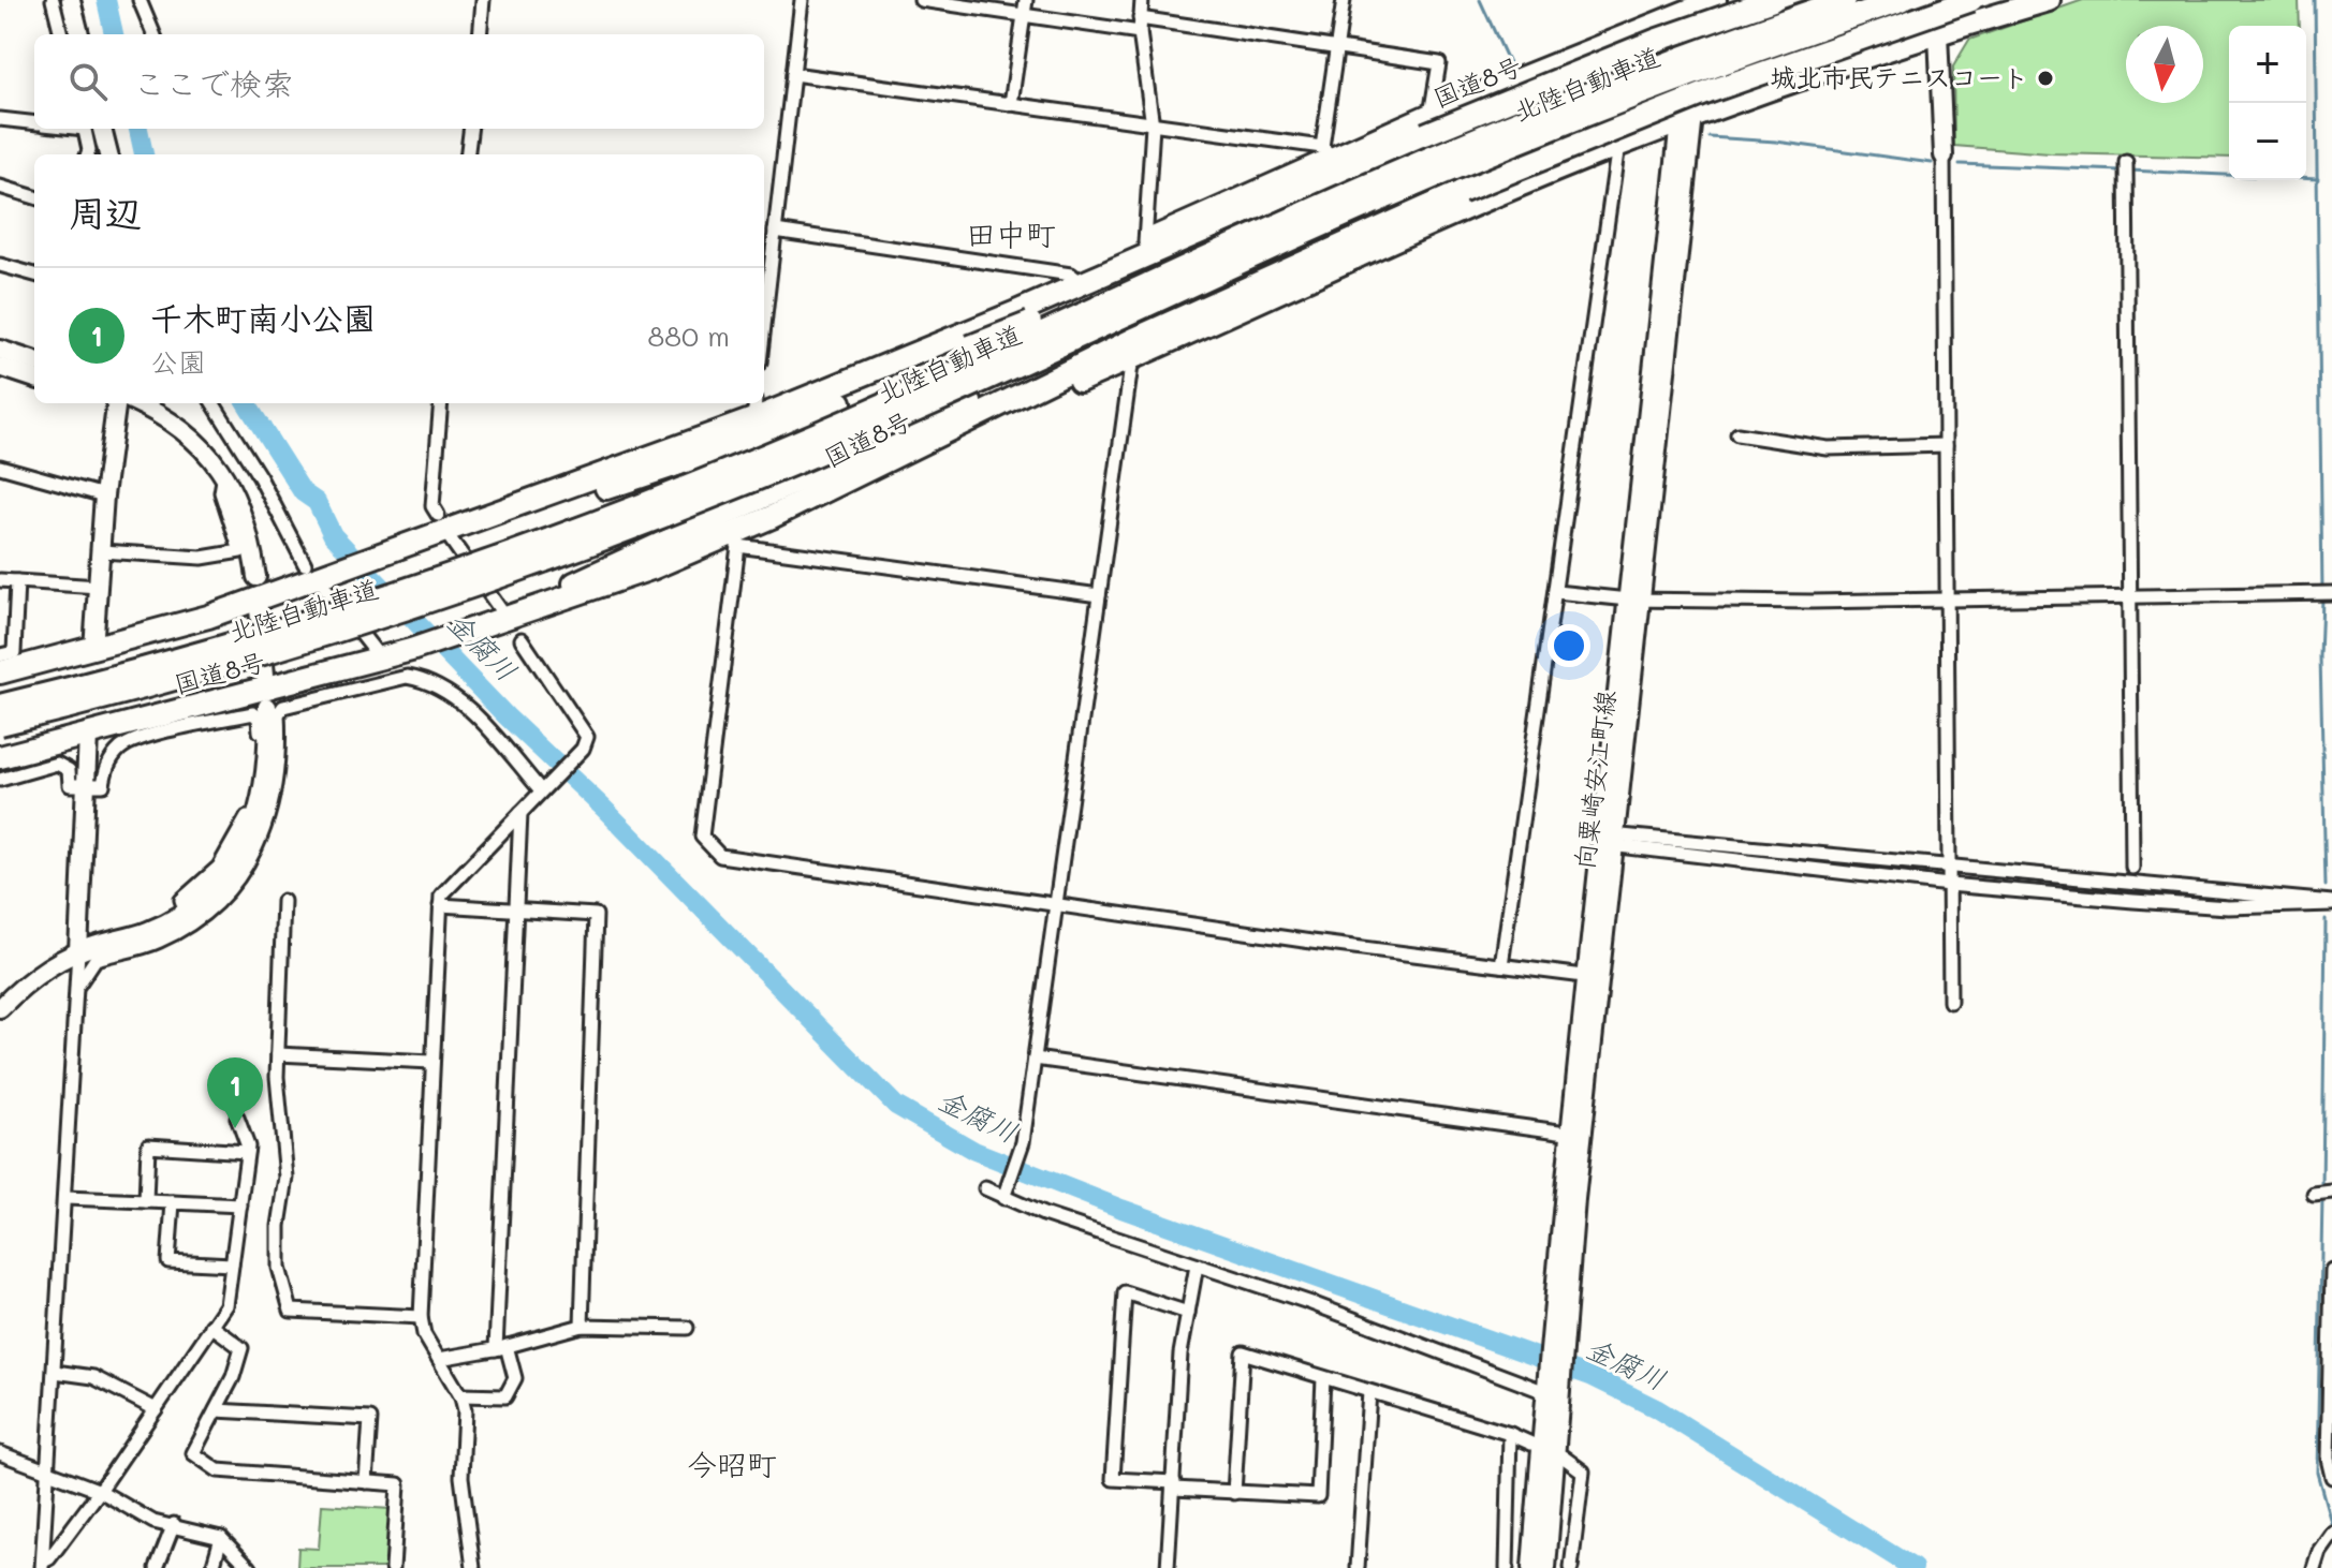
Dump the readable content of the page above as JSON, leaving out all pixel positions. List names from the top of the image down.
{
  "streets": {
    "highway": ["国道8号", "北陸自動車道"],
    "main road": ["向粟崎安江町線"]
  },
  "districts": ["田中町", "今昭町"],
  "water": ["金腐川"],
  "places": ["城北市民テニスコート"],
  "north": "bottom",
  "page": {
    "map_buttons": ["+", "−"],
    "search": "ここで検索",
    "heading": "周辺",
    "list": [
      {
        "mark": "1",
        "name": "千木町南小公園",
        "note": "公園",
        "value": "880 m"
      }
    ],
    "pins": "1"
  }
}
